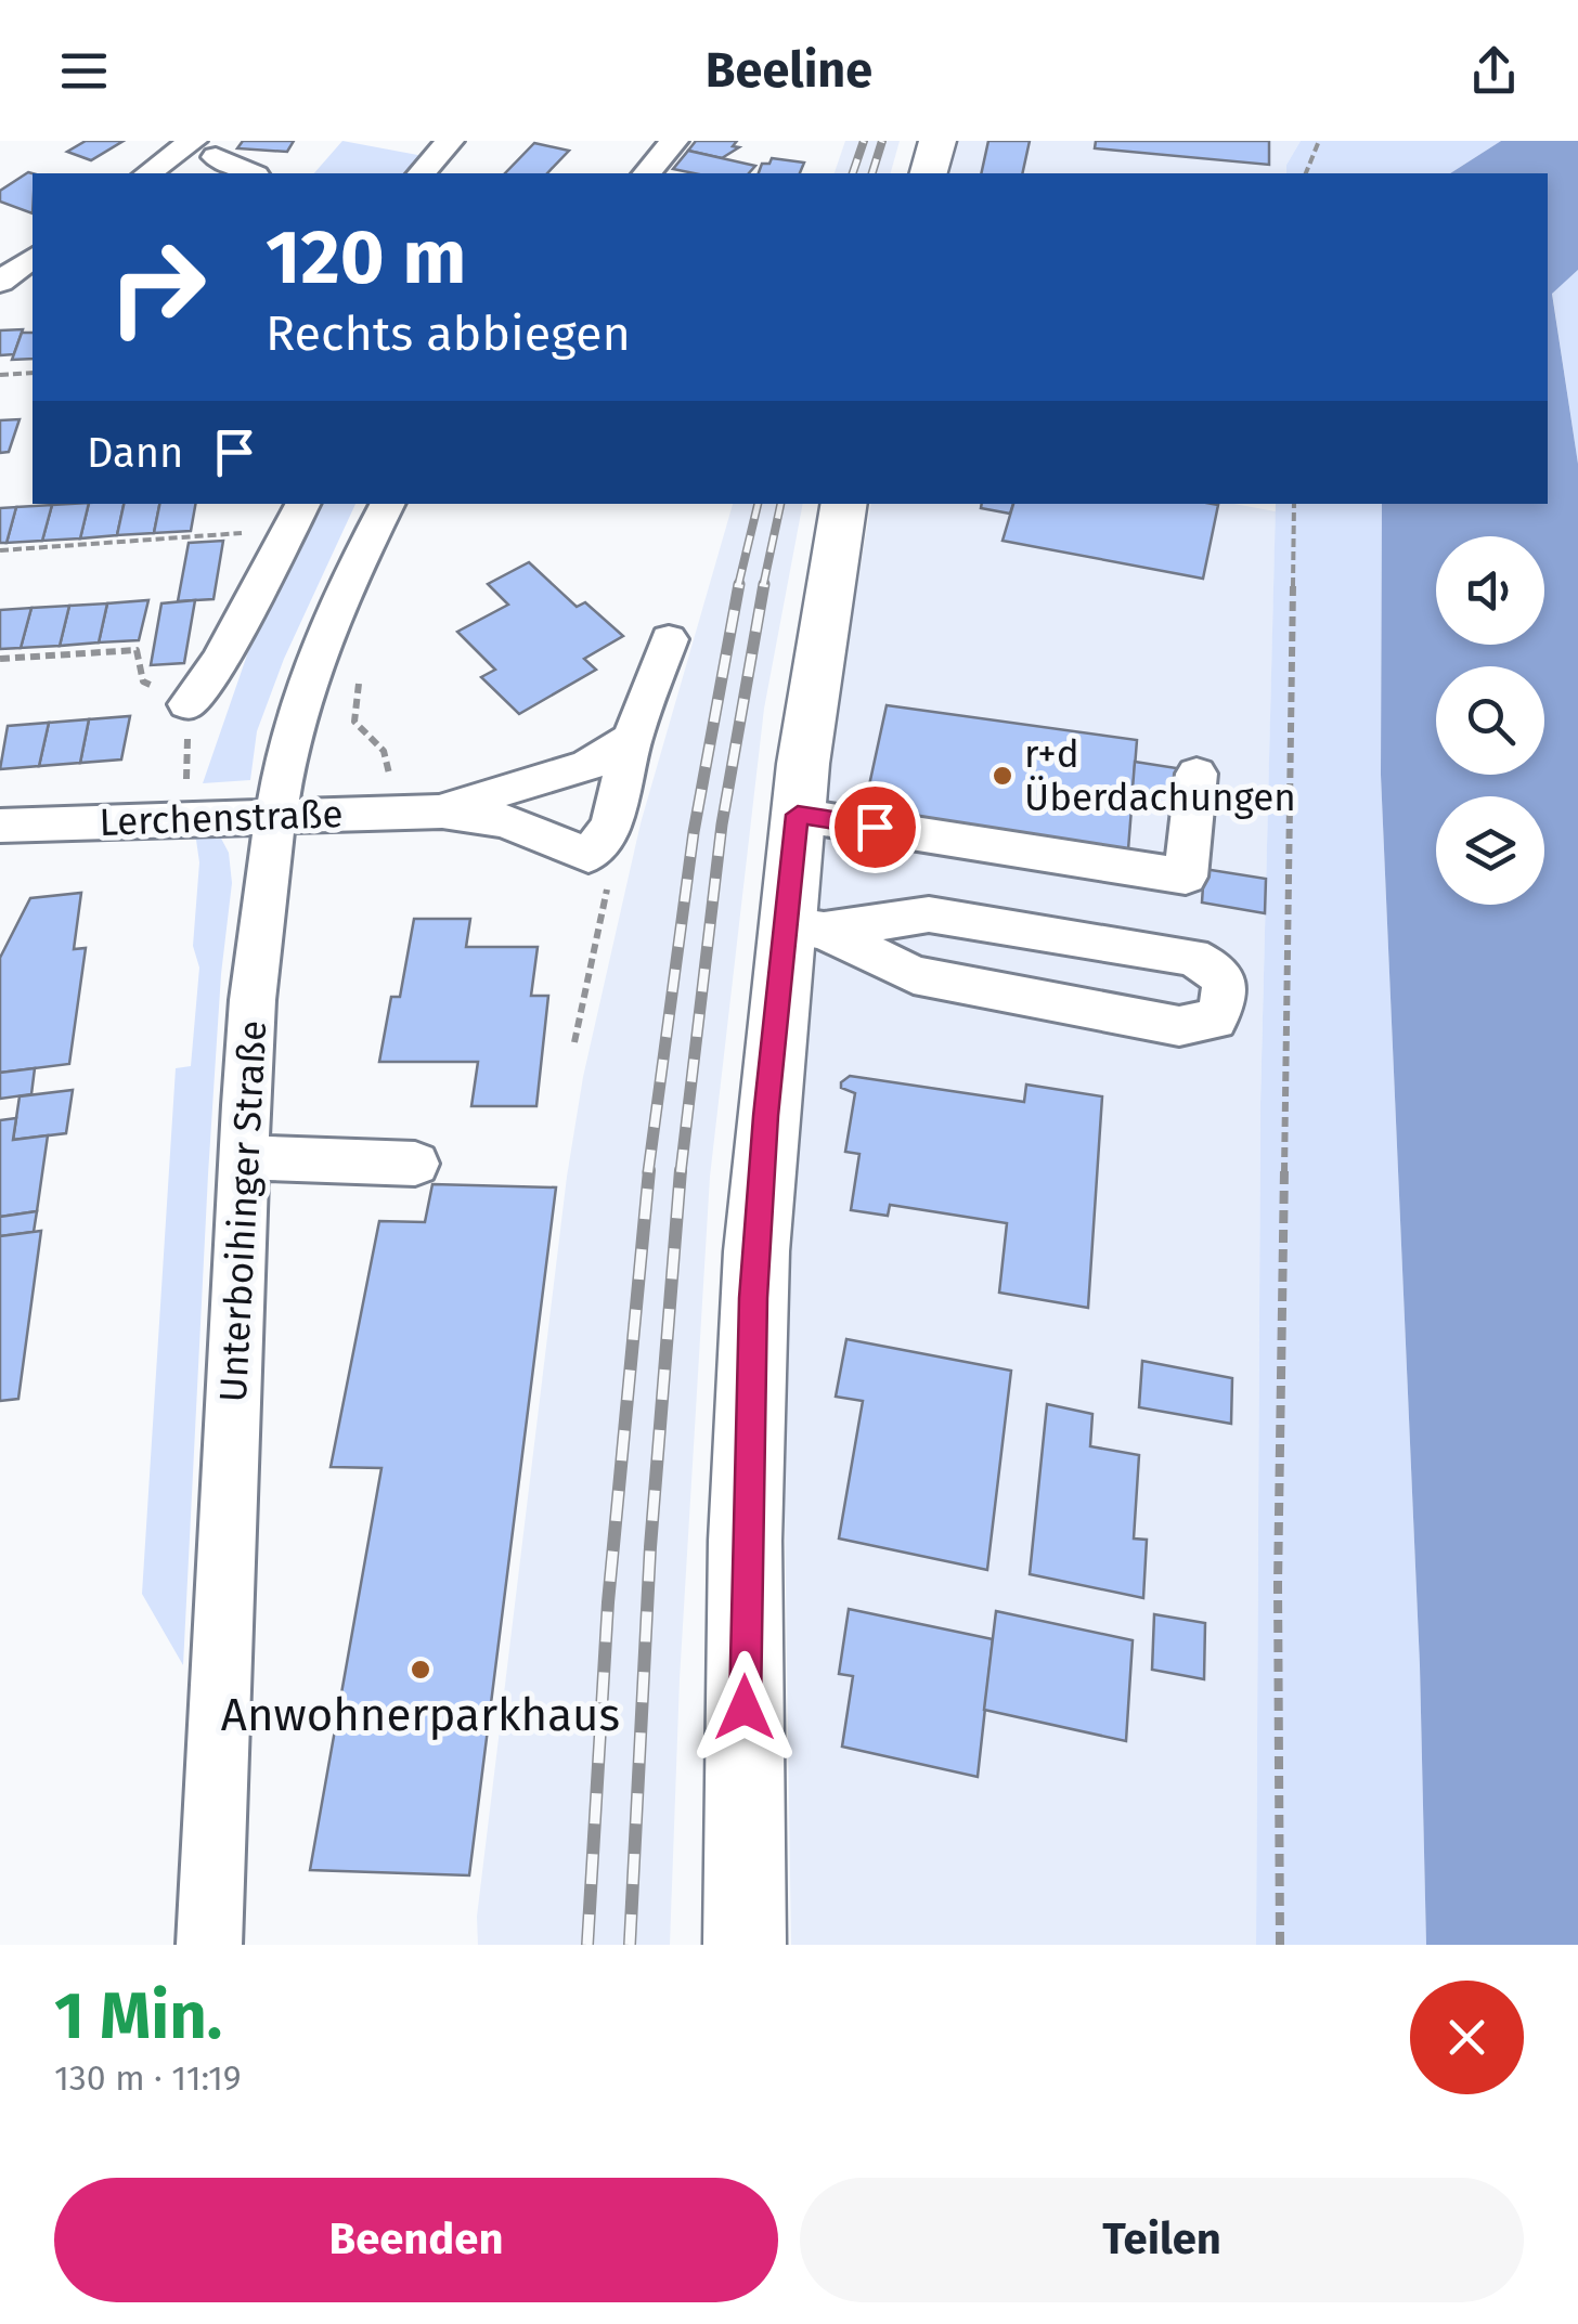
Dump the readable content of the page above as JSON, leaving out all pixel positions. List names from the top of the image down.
{
  "streets": {
    "street": ["Lerchenstraße", "Unterboihinger Straße"]
  },
  "crossings": [
    ["Lerchenstraße", "Unterboihinger Straße"]
  ],
  "places": ["r+d Überdachungen", "Anwohnerparkhaus"],
  "page": {
    "header": "Beeline",
    "turn": ["120 m", "Rechts abbiegen"],
    "then": "Dann",
    "heading": ["1 Min.", "130 m · 11:19"],
    "buttons": ["Beenden", "Teilen"]
  }
}
